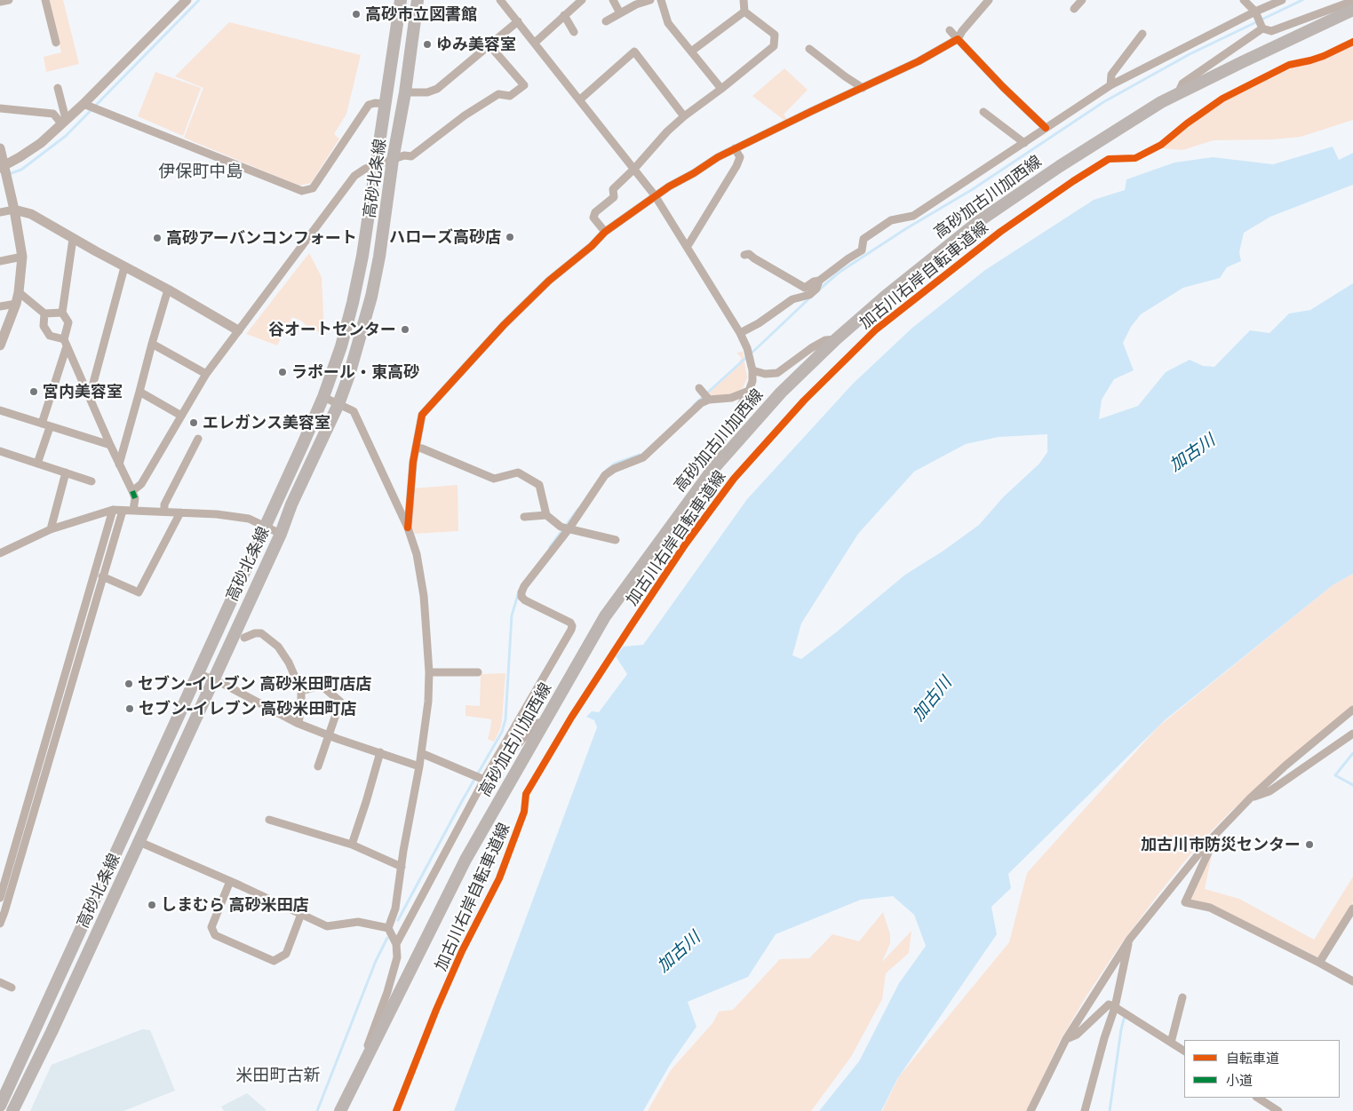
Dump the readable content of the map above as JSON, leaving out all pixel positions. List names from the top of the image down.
{
  "streets": {
    "main road": ["高砂北条線", "高砂加古川加西線"],
    "cycle path": ["加古川右岸自転車道線"]
  },
  "districts": ["伊保町中島", "米田町古新"],
  "water": ["加古川"],
  "places": [
    "高砂市立図書館",
    "ゆみ美容室",
    "ハローズ高砂店",
    "高砂アーバンコンフォート",
    "谷オートセンター",
    "ラポール・東高砂",
    "宮内美容室",
    "エレガンス美容室",
    "セブン-イレブン 高砂米田町店店",
    "セブン-イレブン 高砂米田町店",
    "加古川市防災センター",
    "しまむら 高砂米田店"
  ],
  "legend": ["自転車道", "小道"]
}
